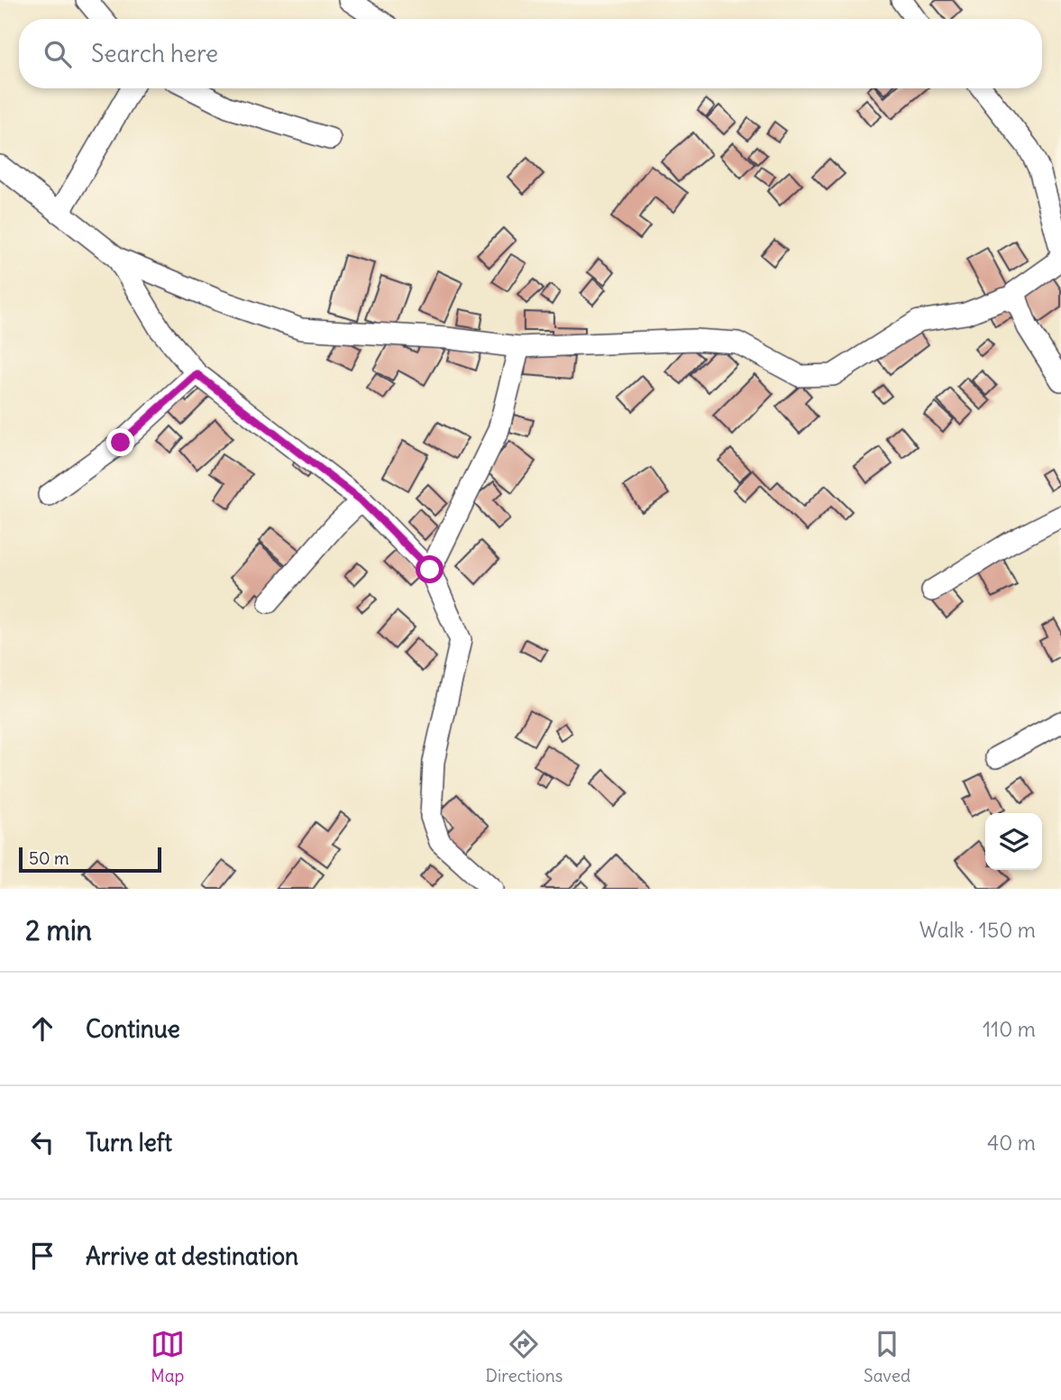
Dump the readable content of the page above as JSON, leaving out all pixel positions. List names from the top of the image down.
{
  "scale_bar": "50 m",
  "page": {
    "search": "Search here",
    "scale": "50 m",
    "heading": ["2 min", "Walk · 150 m"],
    "list": [
      ["Continue", "110 m"],
      ["Turn left", "40 m"],
      "Arrive at destination"
    ],
    "nav": ["Map", "Directions", "Saved"]
  }
}
